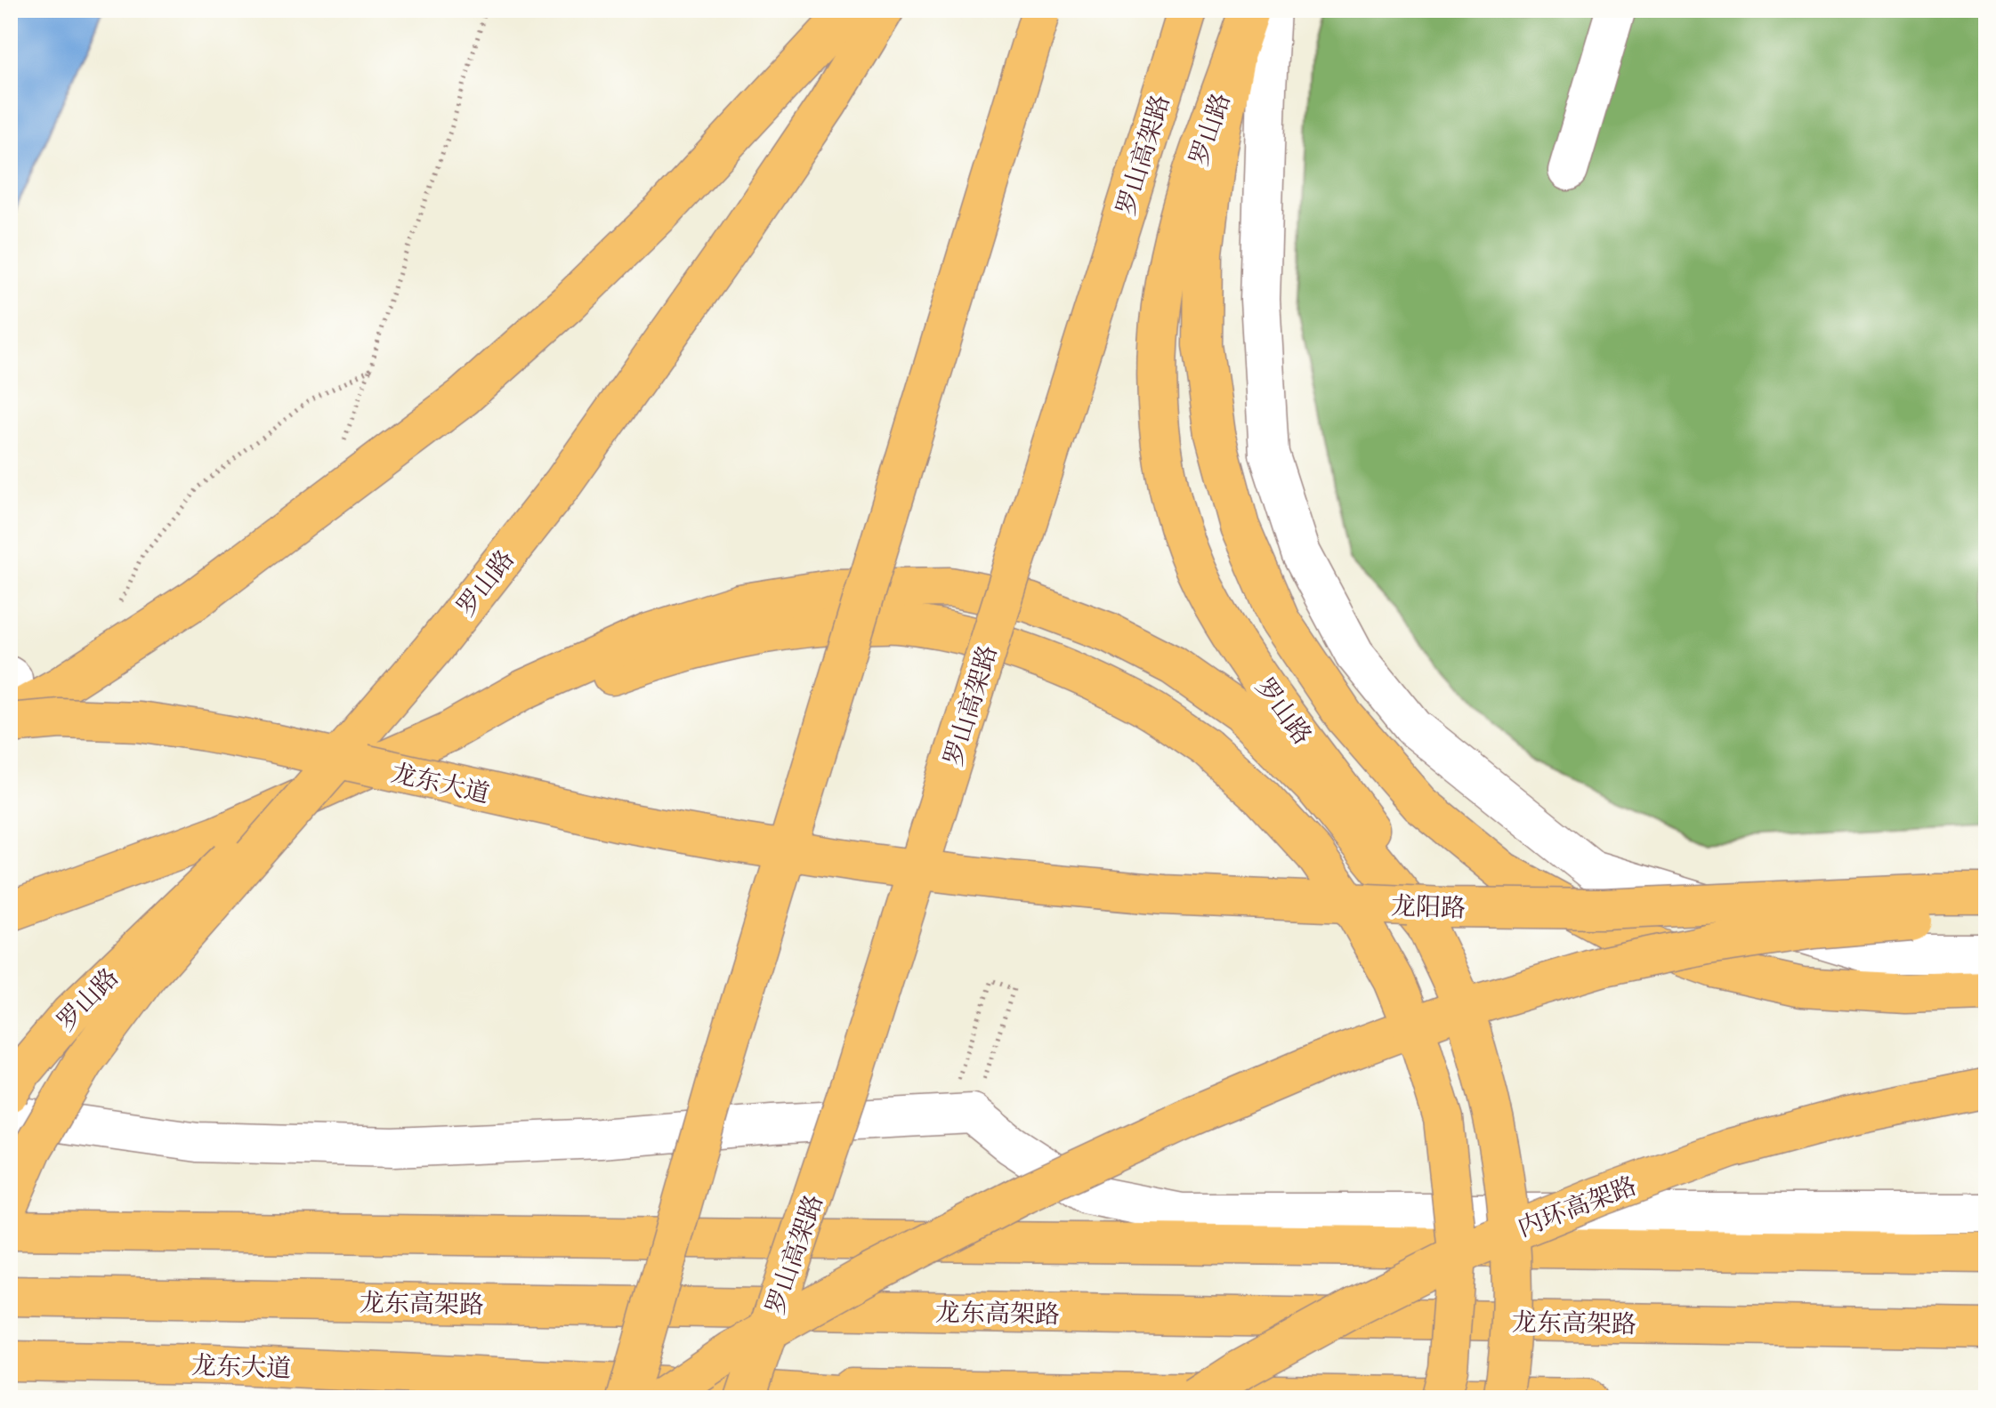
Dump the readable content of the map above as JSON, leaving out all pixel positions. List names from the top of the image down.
{
  "streets": {
    "main road": [
      "罗山路",
      "罗山高架路",
      "龙东大道",
      "龙阳路",
      "内环高架路",
      "龙东高架路"
    ]
  },
  "crossings": [
    ["罗山高架路", "龙东大道"],
    ["龙东大道", "龙阳路"]
  ]
}
